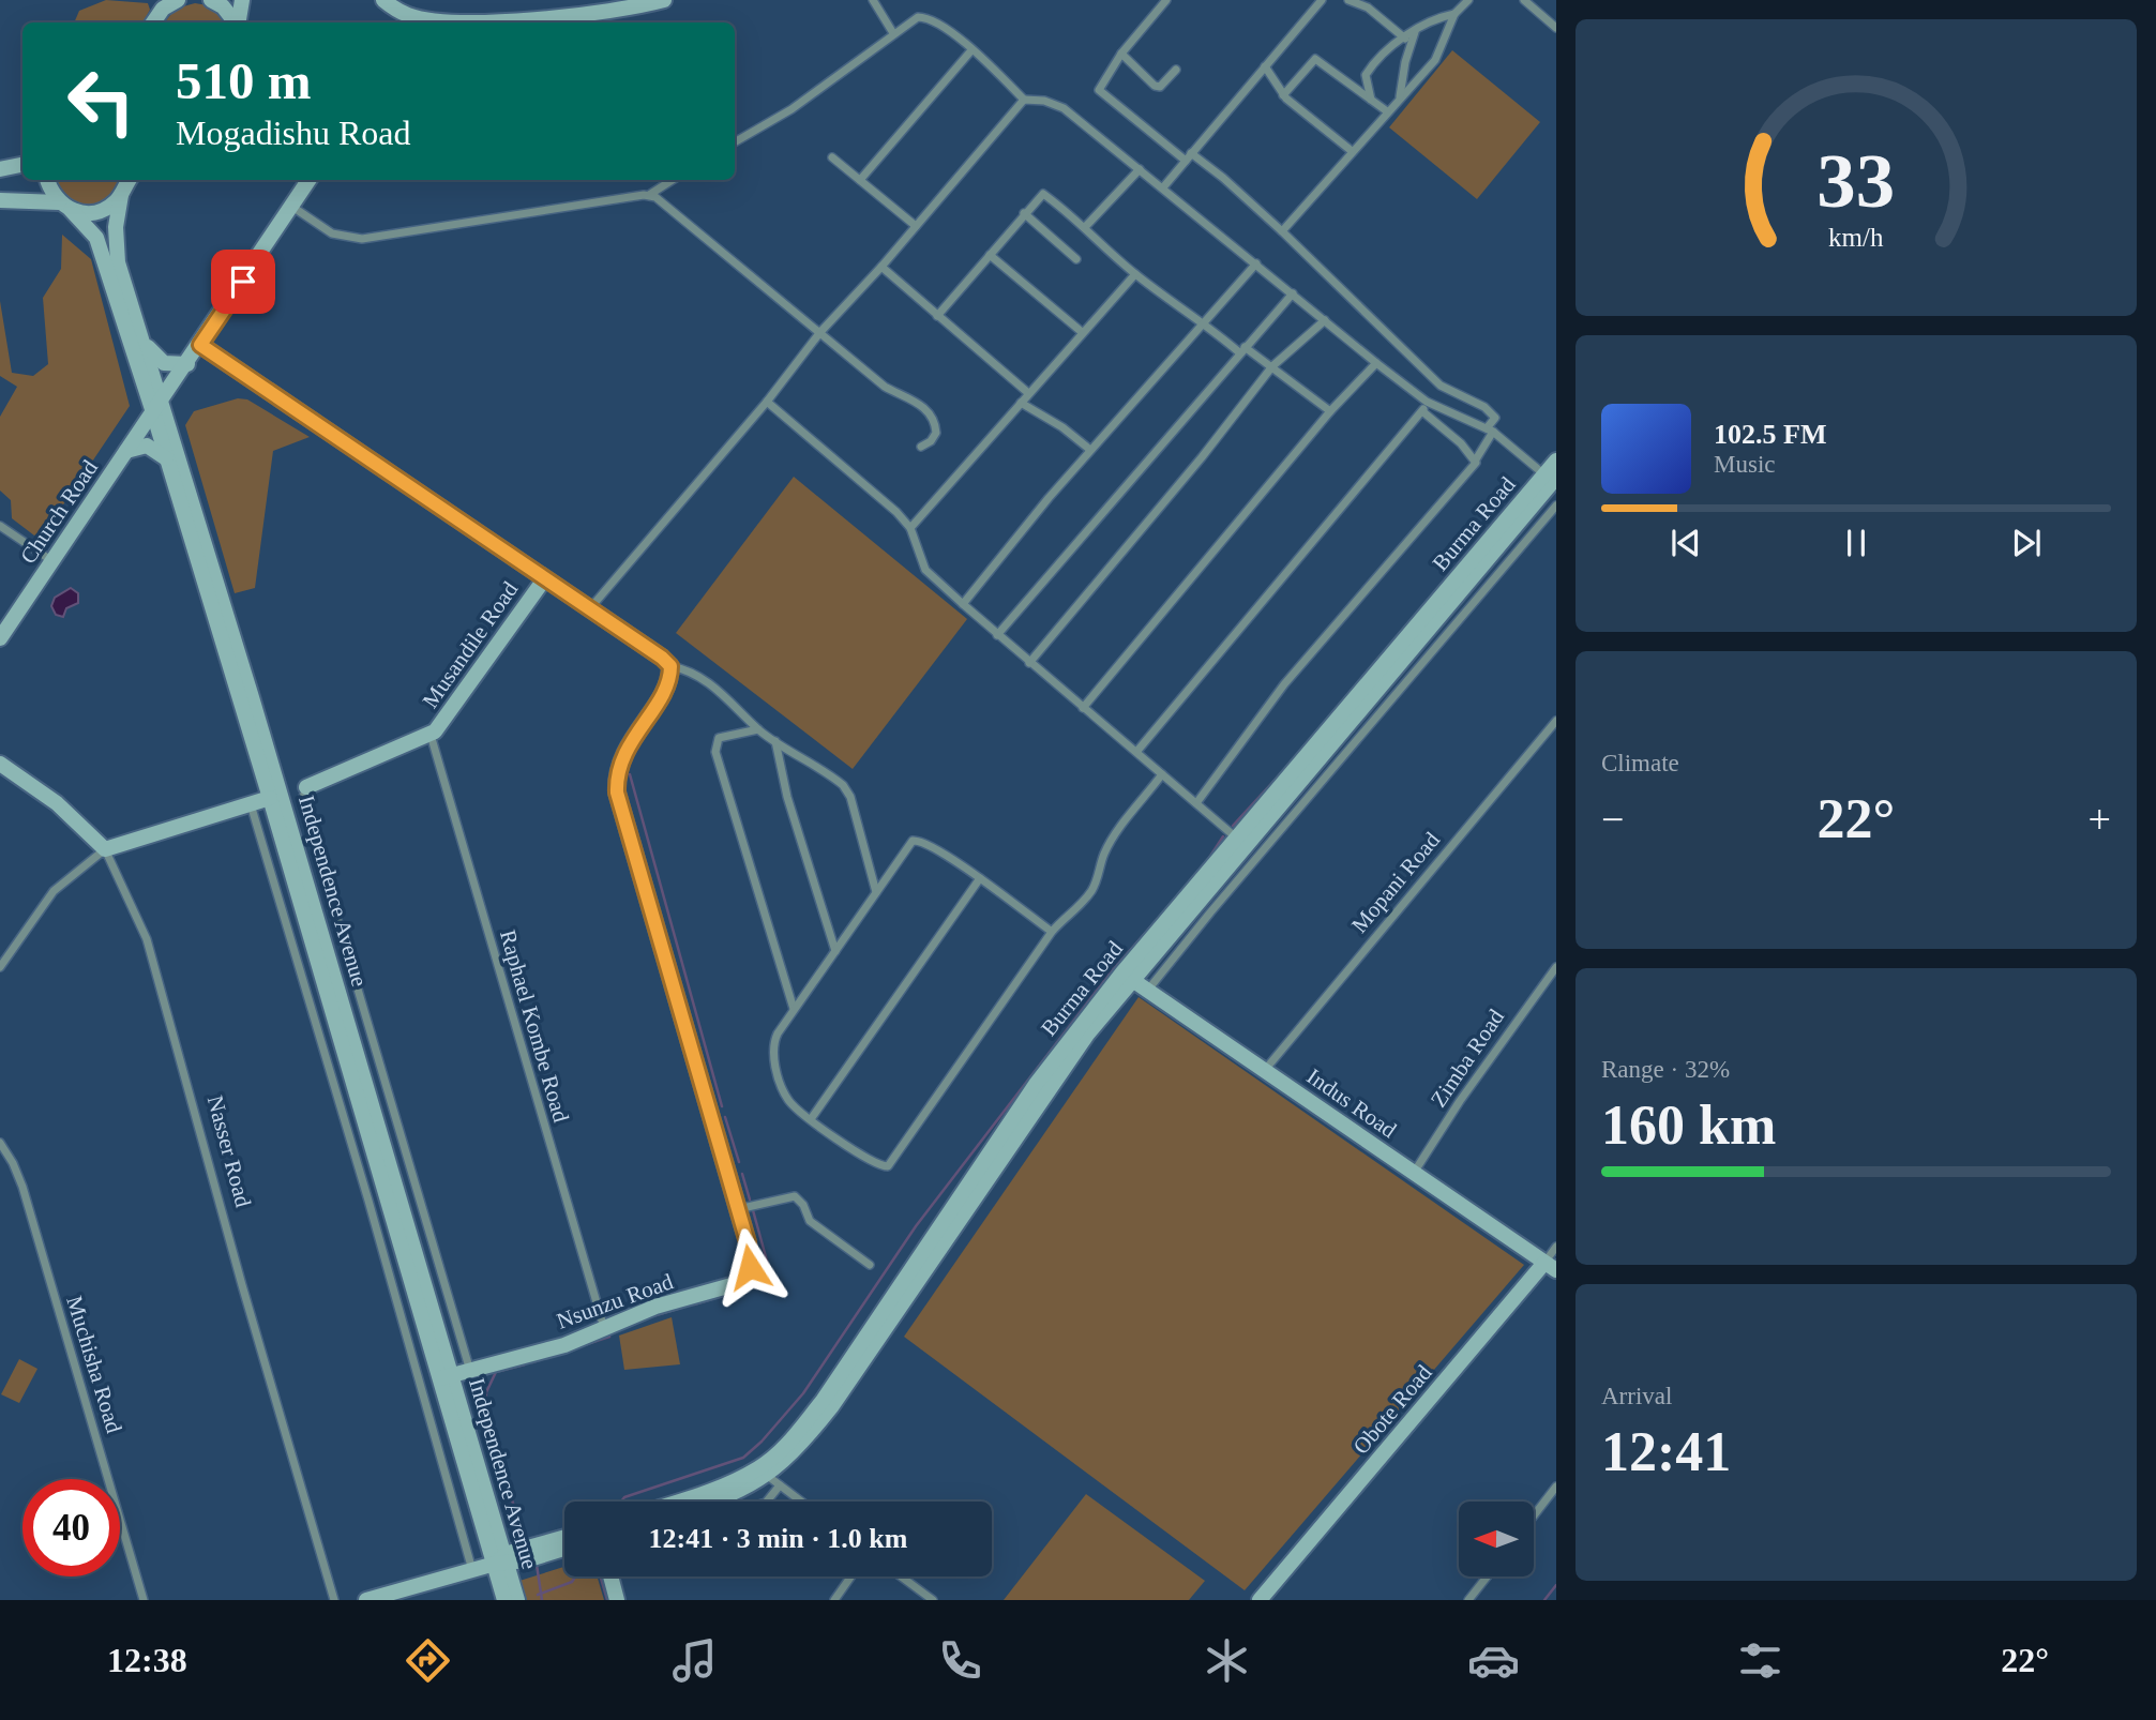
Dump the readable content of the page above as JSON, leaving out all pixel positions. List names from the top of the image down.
{
  "streets": {
    "main road": [
      "Church Road",
      "Burma Road",
      "Musandile Road",
      "Independence Avenue",
      "Indus Road",
      "Nasser Road",
      "Nsunzu Road",
      "Obote Road"
    ],
    "street": [
      "Mopani Road",
      "Raphael Kombe Road",
      "Zimba Road",
      "Muchisha Road"
    ]
  },
  "crossings": [
    ["Church Road", "Independence Avenue"],
    ["Burma Road", "Indus Road"],
    ["Musandile Road", "Raphael Kombe Road"],
    ["Mopani Road", "Indus Road"],
    ["Independence Avenue", "Nsunzu Road"],
    ["Raphael Kombe Road", "Nsunzu Road"],
    ["Zimba Road", "Indus Road"],
    ["Indus Road", "Obote Road"]
  ],
  "north": "left",
  "page": {
    "turn": ["510 m", "Mogadishu Road"],
    "song": ["102.5 FM", "Music"],
    "tile": [
      "Climate",
      ["Range · 32%", "160 km"],
      ["Arrival", "12:41"]
    ],
    "heat": ["−", "22°", "+"],
    "limit": "40",
    "trip": "12:41 · 3 min · 1.0 km",
    "tabs": ["12:38", "22°"],
    "gauge": ["33", "km/h"]
  }
}
